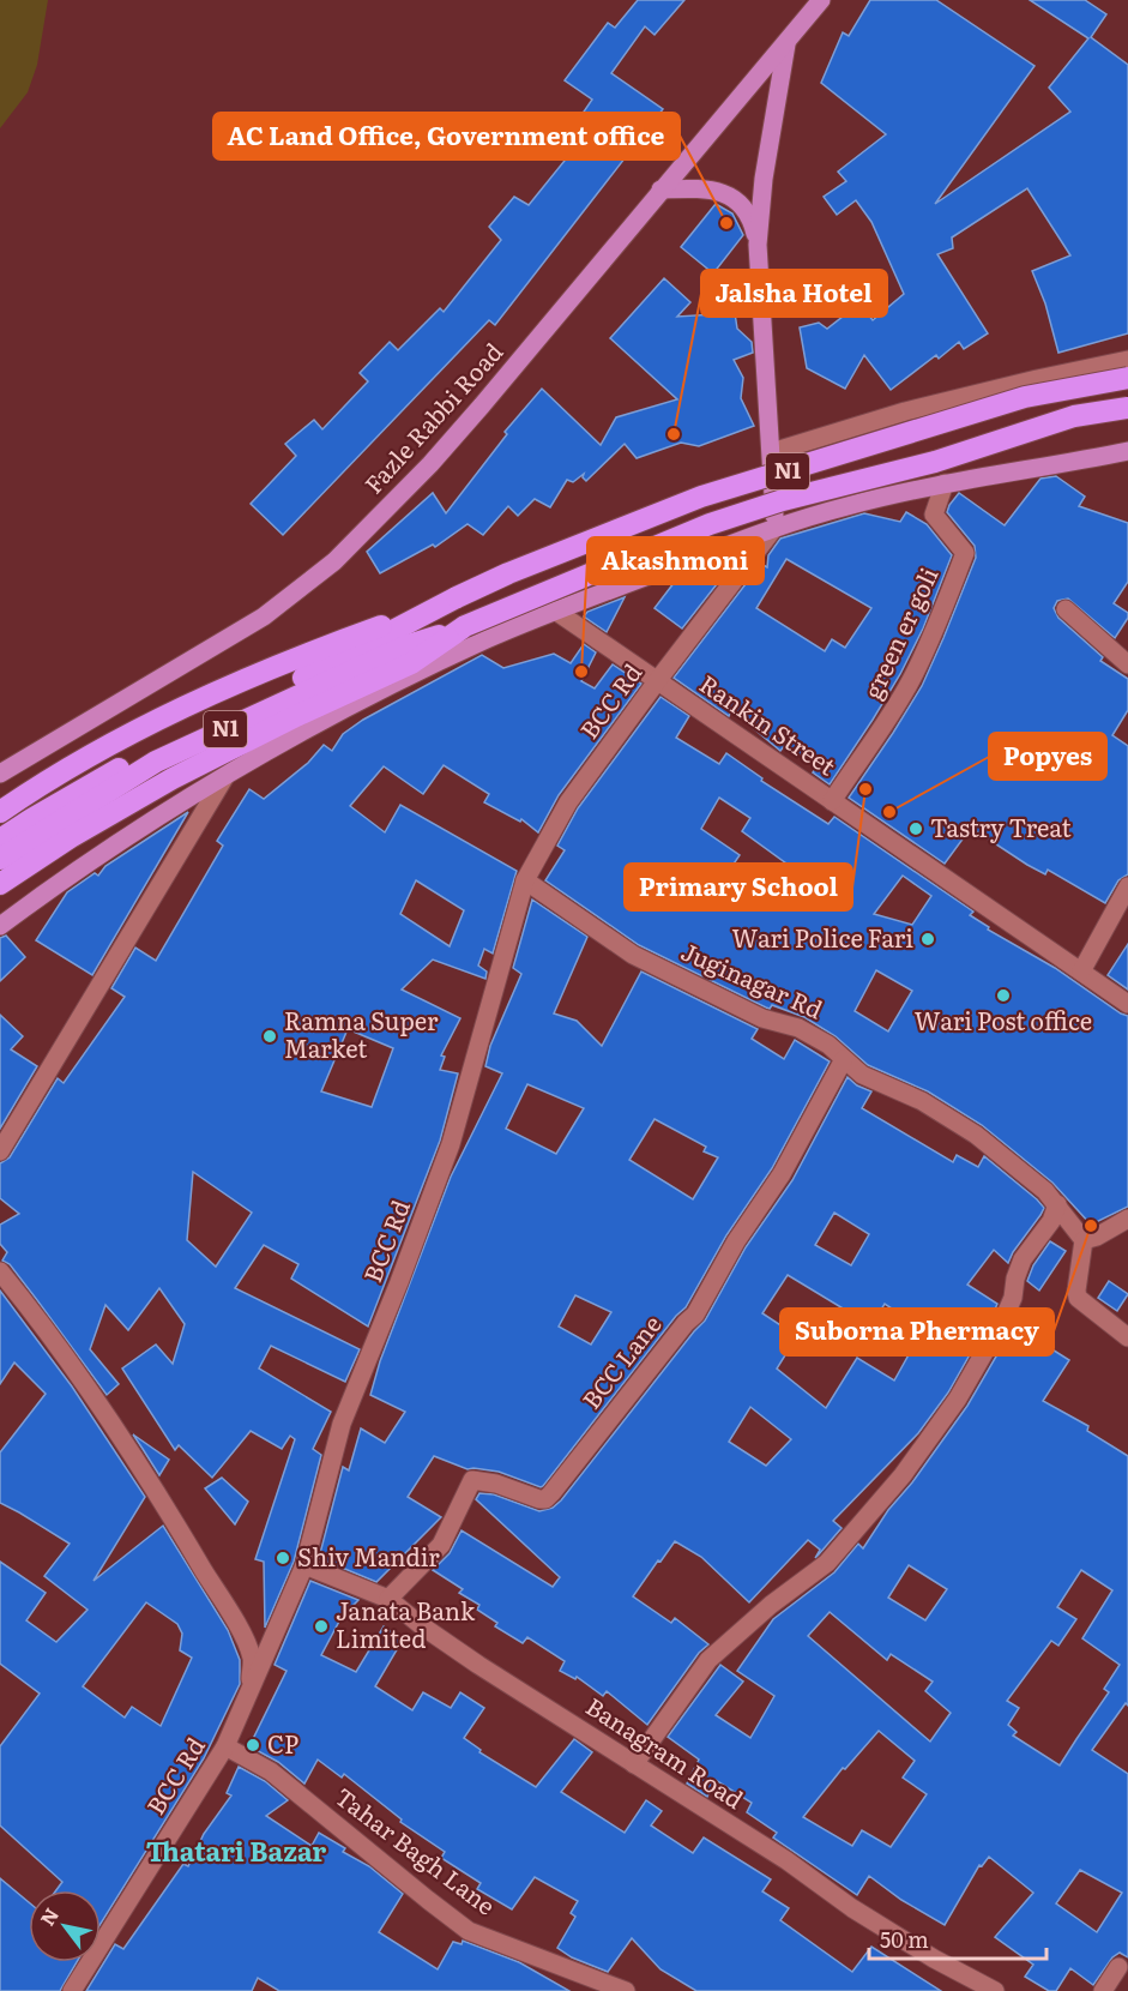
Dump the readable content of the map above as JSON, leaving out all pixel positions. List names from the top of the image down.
{
  "streets": {
    "highway": ["N1"],
    "main road": ["Fazle Rabbi Road"],
    "street": [
      "green er goli",
      "BCC Rd",
      "Rankin Street",
      "Juginagar Rd",
      "BCC Lane",
      "Banagram Road",
      "Tahar Bagh Lane"
    ]
  },
  "crossings": [
    ["green er goli", "Rankin Street"],
    ["BCC Rd", "Rankin Street"],
    ["BCC Rd", "Juginagar Rd"],
    ["BCC Rd", "Banagram Road"],
    ["BCC Rd", "Tahar Bagh Lane"],
    ["Juginagar Rd", "BCC Lane"],
    ["BCC Lane", "Banagram Road"]
  ],
  "districts": ["Thatari Bazar"],
  "places": [
    "AC Land Office, Government office",
    "Jalsha Hotel",
    "Akashmoni",
    "Primary School",
    "Popyes",
    "Tastry Treat",
    "Wari Police Fari",
    "Wari Post office",
    "Ramna Super Market",
    "Suborna Phermacy",
    "Shiv Mandir",
    "Janata Bank Limited",
    "CP"
  ],
  "scale_bar": "50 m",
  "north": "top left"
}
